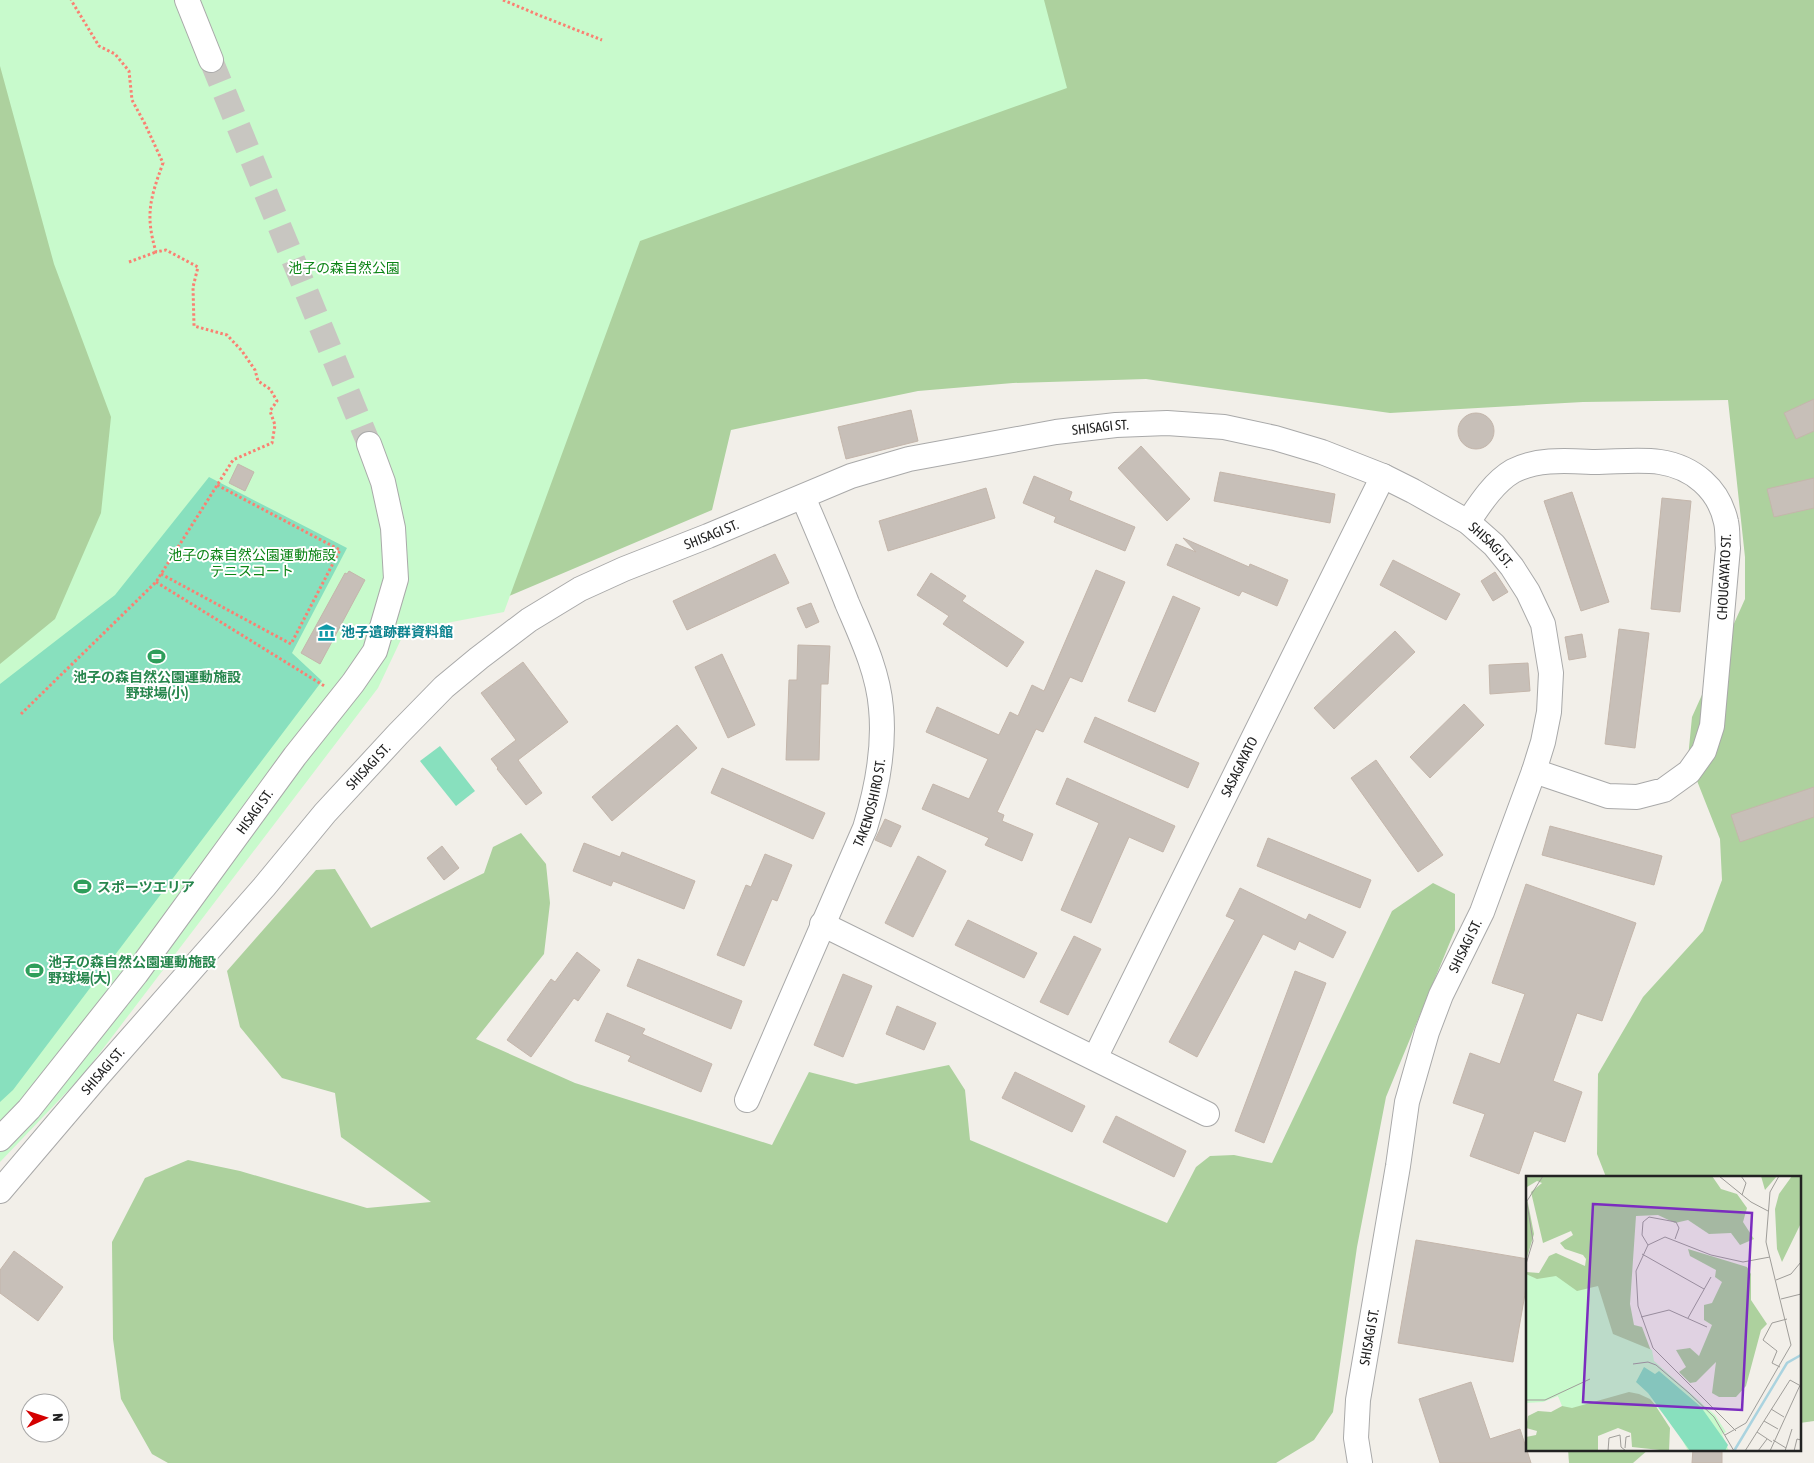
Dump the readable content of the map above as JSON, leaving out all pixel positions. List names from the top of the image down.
{
  "streets": {
    "lane": [
      "SHISAGI ST.",
      "CHOUGAYATO ST.",
      "SASAGAYATO",
      "TAKENOSHIRO ST.",
      "HISAGI ST."
    ]
  },
  "crossings": [
    ["SHISAGI ST.", "CHOUGAYATO ST."],
    ["SHISAGI ST.", "SASAGAYATO"],
    ["SHISAGI ST.", "TAKENOSHIRO ST."]
  ],
  "parks": ["池子の森自然公園", "池子の森自然公園運動施設 テニスコート"],
  "places": {
    "museum": ["池子遺跡群資料館"],
    "sports": ["池子の森自然公園運動施設 野球場(小)", "スポーツエリア", "池子の森自然公園運動施設 野球場(大)"]
  },
  "north": "right"
}
